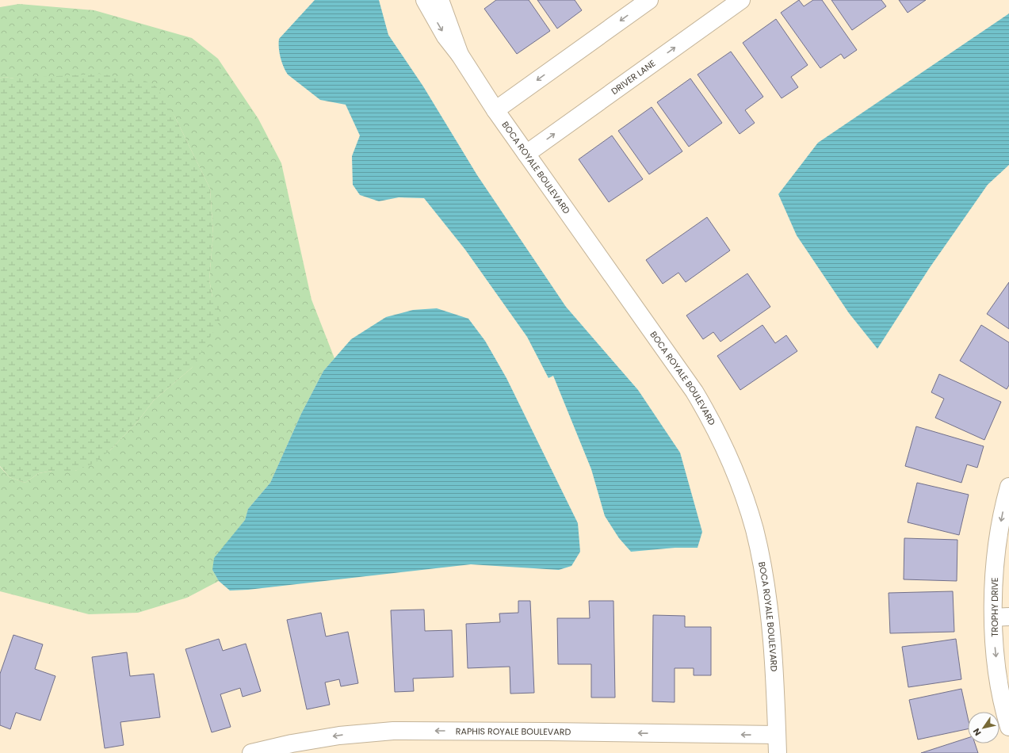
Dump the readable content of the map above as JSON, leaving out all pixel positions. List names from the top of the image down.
{
  "streets": {
    "street": [
      "DRIVER LANE",
      "BOCA ROYALE BOULEVARD",
      "TROPHY DRIVE",
      "RAPHIS ROYALE BOULEVARD"
    ]
  },
  "crossings": [
    ["DRIVER LANE", "BOCA ROYALE BOULEVARD"],
    ["BOCA ROYALE BOULEVARD", "RAPHIS ROYALE BOULEVARD"]
  ],
  "one_way": ["TROPHY DRIVE", "RAPHIS ROYALE BOULEVARD"],
  "north": "bottom left"
}
